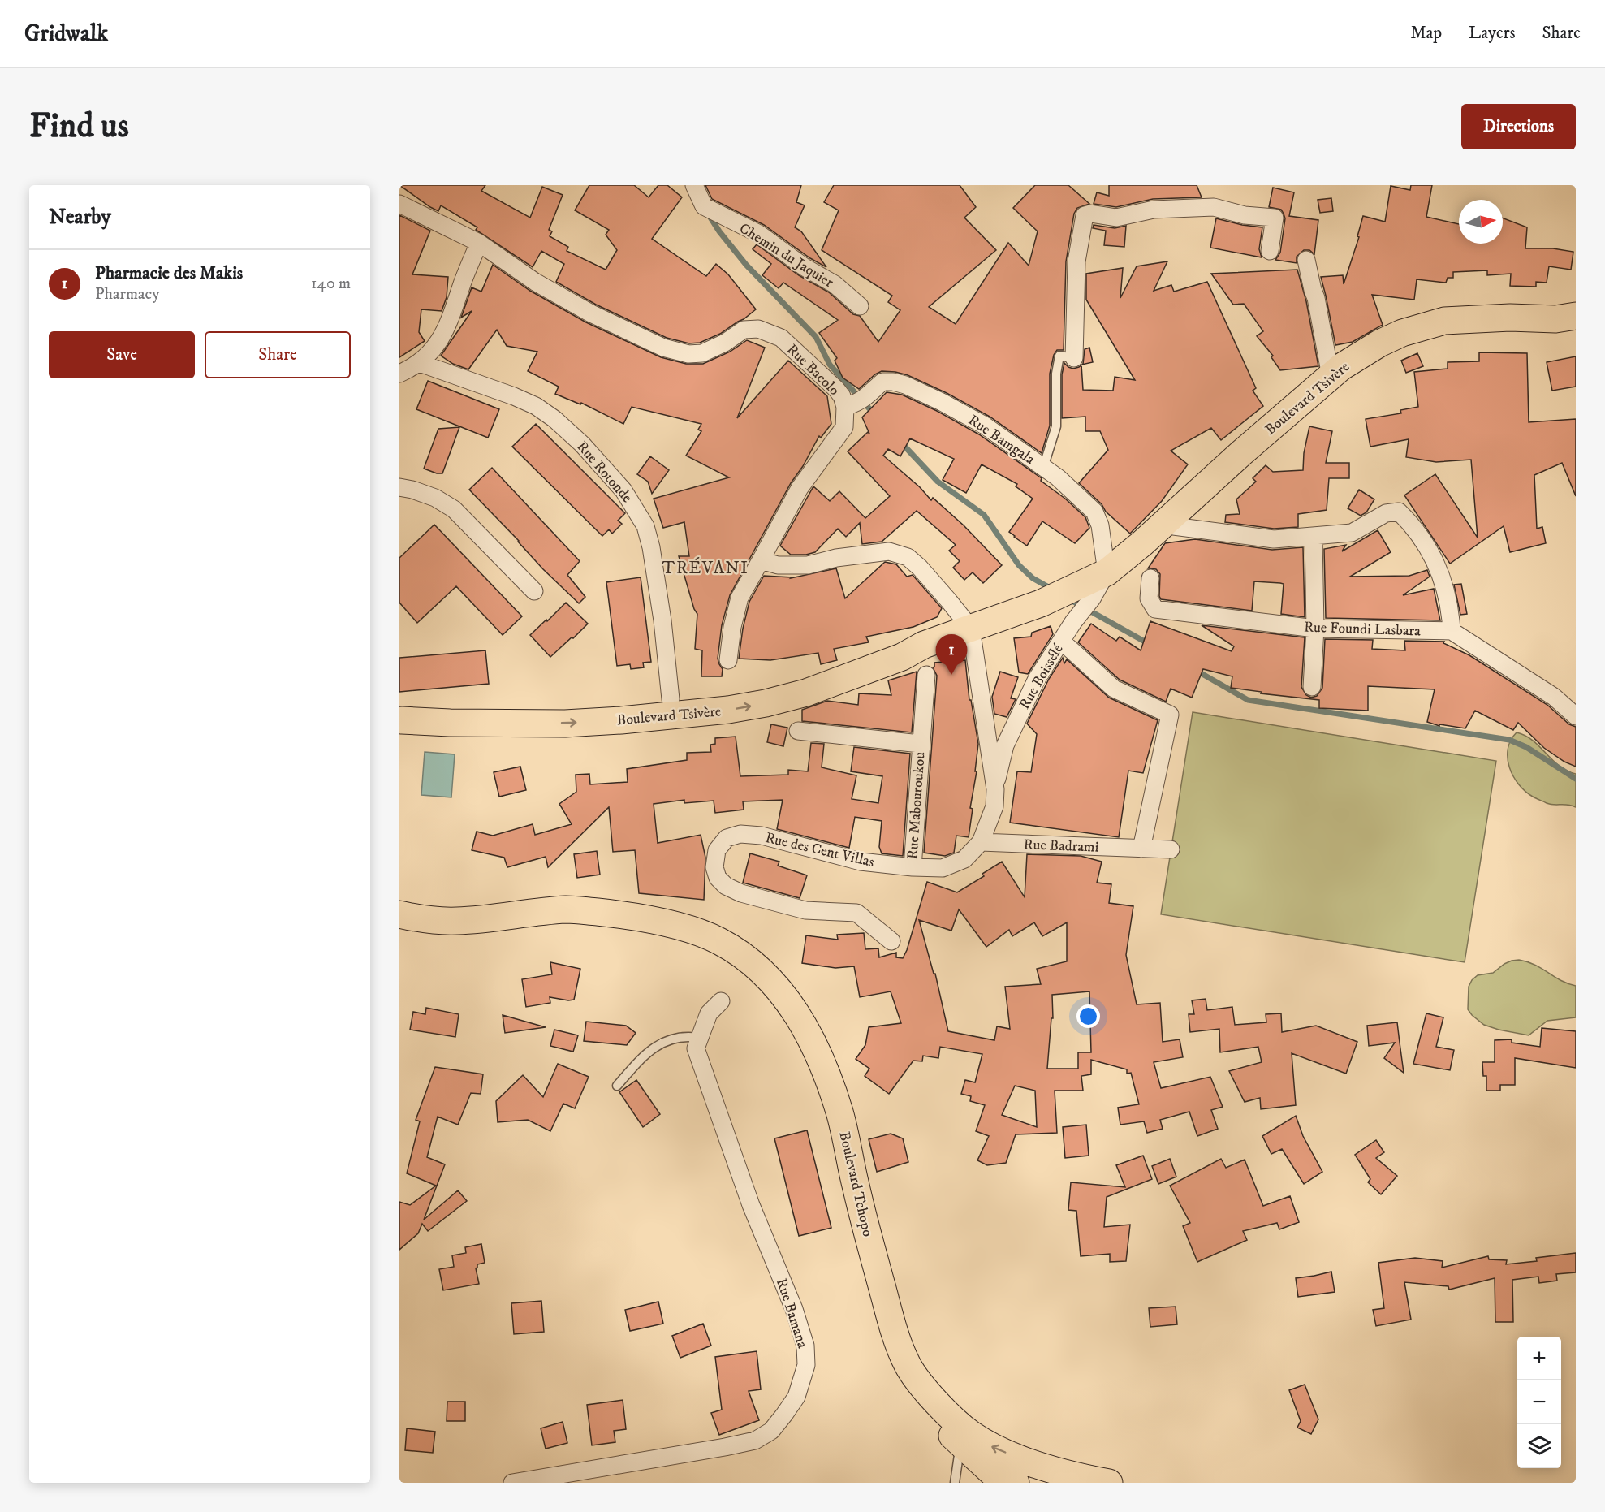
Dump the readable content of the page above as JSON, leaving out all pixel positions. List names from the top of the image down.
{
  "streets": {
    "main road": ["Boulevard Tsivère", "Boulevard Tchopo"],
    "street": [
      "Chemin du Jaquier",
      "Rue Bacolo",
      "Rue Bamgala",
      "Rue Rotonde",
      "Rue Foundi Lasbara",
      "Rue Boissélé",
      "Rue Mabouroukou",
      "Rue Badrami",
      "Rue des Cent Villas",
      "Rue Bamana"
    ]
  },
  "crossings": [
    ["Rue Bacolo", "Rue Bamgala"],
    ["Boulevard Tsivère", "Rue Bamgala"],
    ["Boulevard Tsivère", "Rue Rotonde"],
    ["Boulevard Tsivère", "Rue Boissélé"],
    ["Boulevard Tsivère", "Rue des Cent Villas"],
    ["Rue Bamgala", "Rue Boissélé"],
    ["Rue Boissélé", "Rue des Cent Villas"],
    ["Rue Mabouroukou", "Rue des Cent Villas"],
    ["Rue Badrami", "Rue des Cent Villas"]
  ],
  "districts": ["TRÉVANI"],
  "north": "right",
  "page": {
    "header": "Gridwalk",
    "nav": ["Map", "Layers", "Share"],
    "buttons": [
      "Directions",
      ["Save", "Share"]
    ],
    "title": "Find us",
    "heading": "Nearby",
    "list": [
      {
        "mark": "1",
        "name": "Pharmacie des Makis",
        "note": "Pharmacy",
        "value": "140 m"
      }
    ],
    "pins": "1",
    "map_buttons": ["+", "−"]
  }
}
